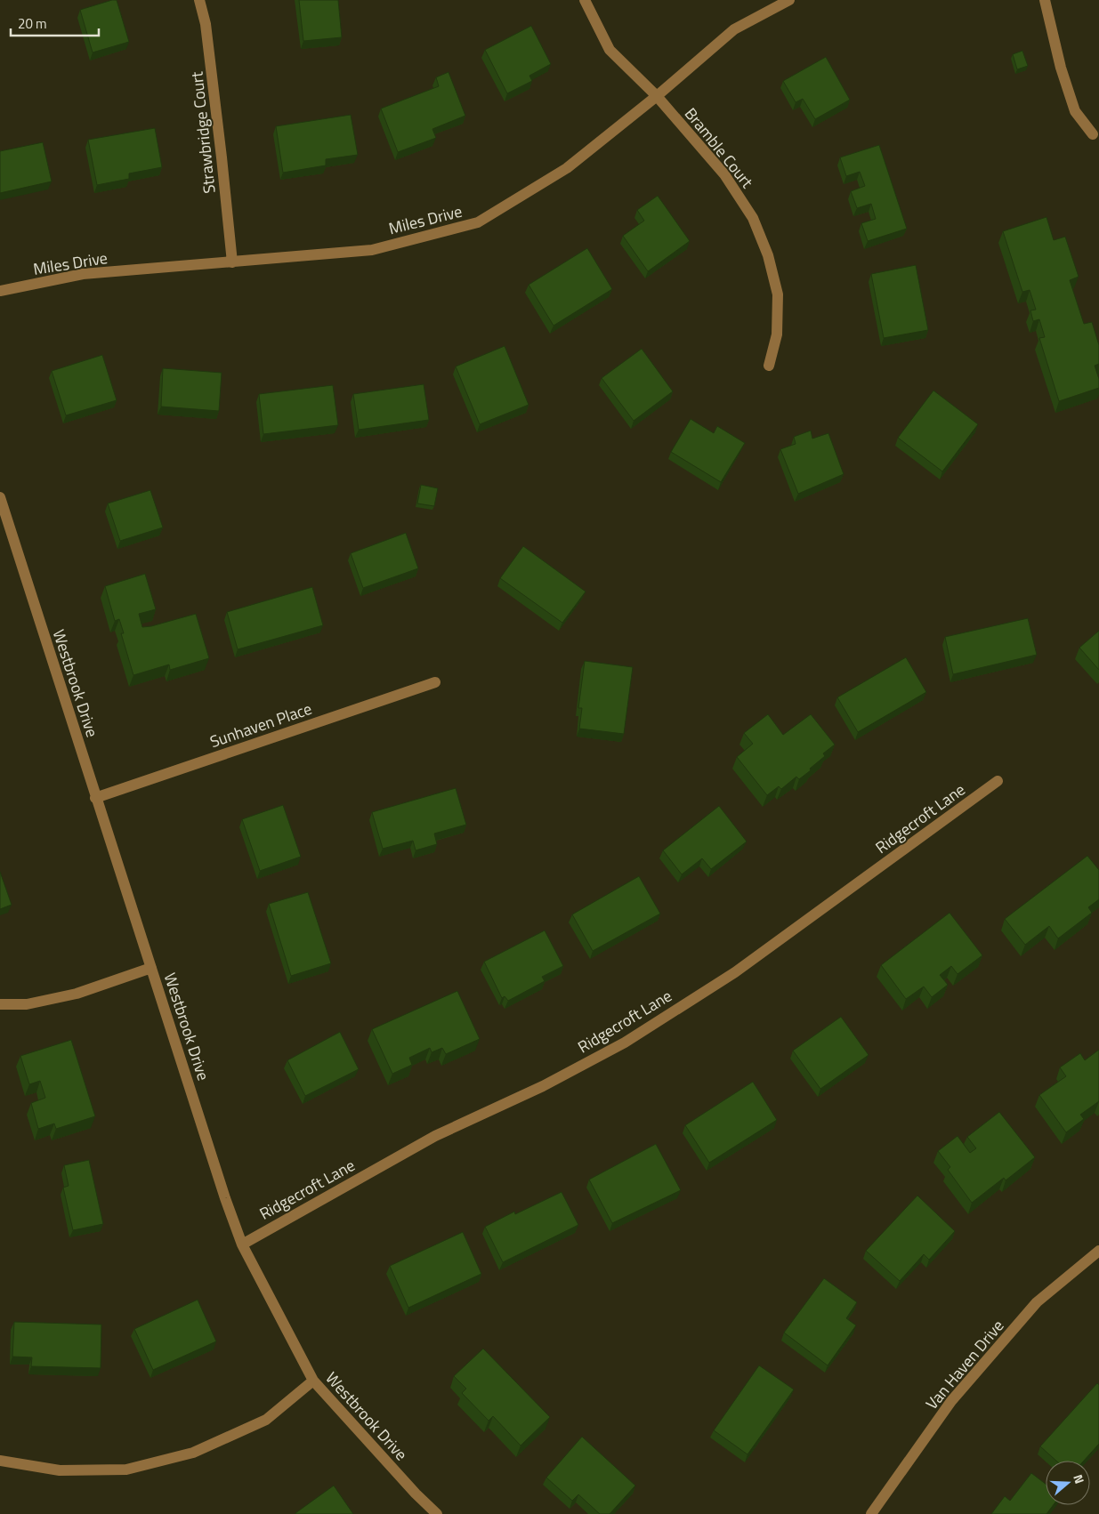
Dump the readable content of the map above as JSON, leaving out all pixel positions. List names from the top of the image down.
{
  "streets": {
    "street": [
      "Strawbridge Court",
      "Bramble Court",
      "Miles Drive",
      "Westbrook Drive",
      "Sunhaven Place",
      "Ridgecroft Lane",
      "Van Haven Drive"
    ]
  },
  "crossings": [
    ["Strawbridge Court", "Miles Drive"],
    ["Bramble Court", "Miles Drive"],
    ["Westbrook Drive", "Sunhaven Place"],
    ["Westbrook Drive", "Ridgecroft Lane"]
  ],
  "scale_bar": "20 m",
  "north": "right"
}
